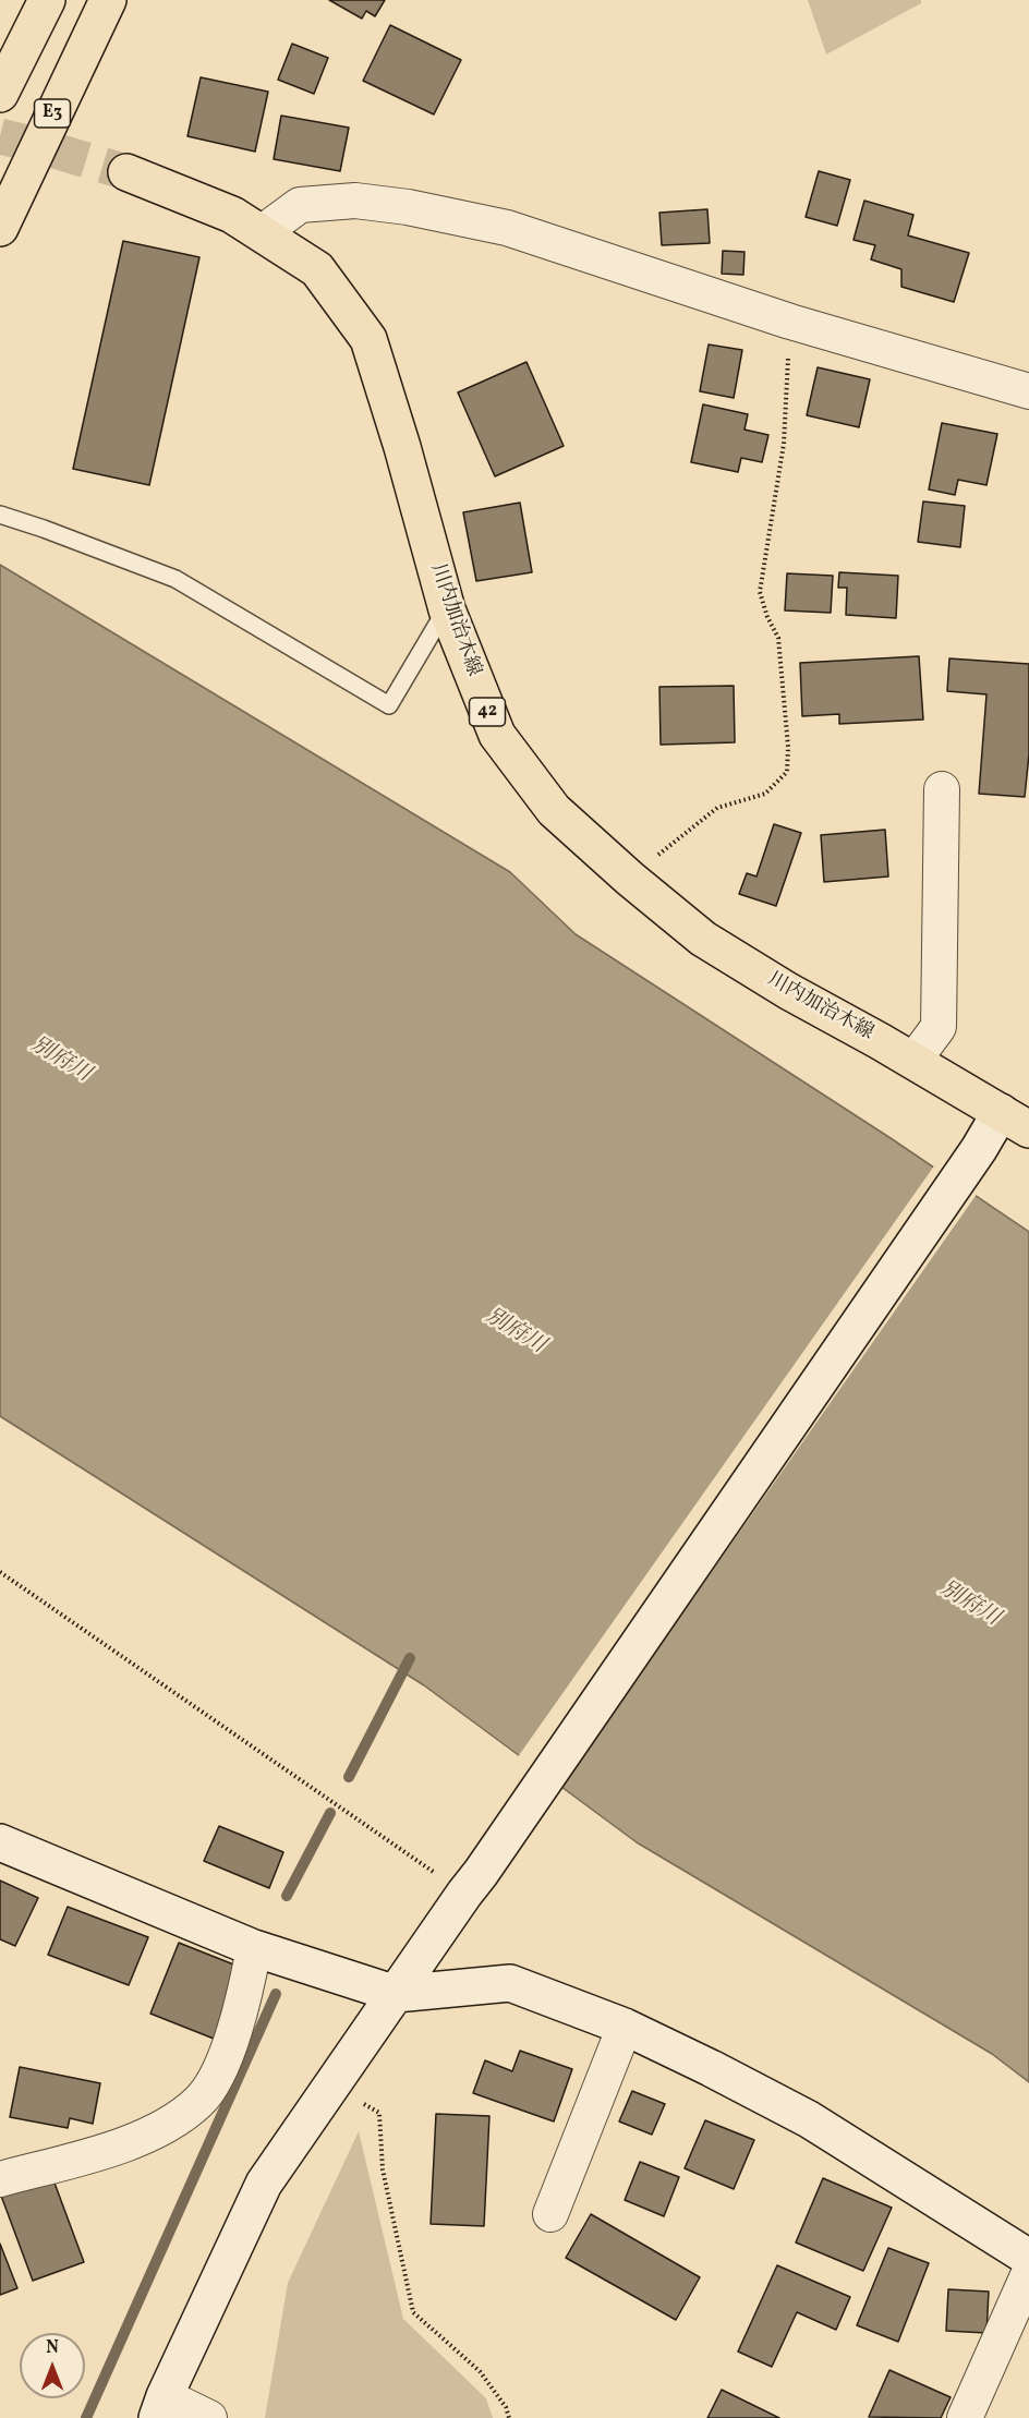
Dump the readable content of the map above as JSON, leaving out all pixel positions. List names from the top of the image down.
{
  "streets": {
    "main road": ["E3", "川内加治木線", "42"]
  },
  "water": ["別府川"],
  "north": "top"
}
